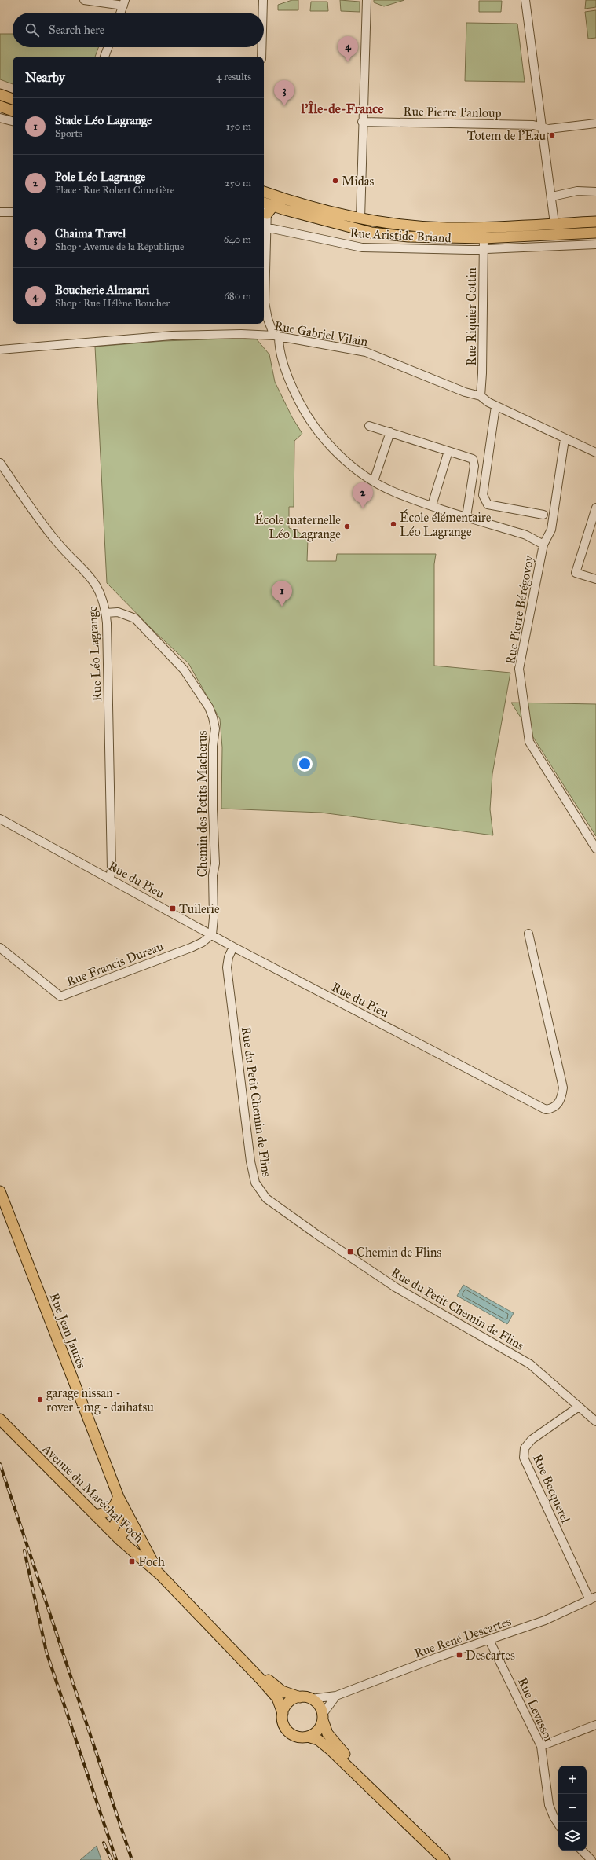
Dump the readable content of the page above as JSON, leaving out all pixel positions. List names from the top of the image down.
{
  "streets": {
    "main road": ["Rue Jean Jaurès", "Avenue du Maréchal Foch"],
    "street": [
      "Rue Pierre Panloup",
      "Rue Aristide Briand",
      "Rue Riquier Cottin",
      "Rue Gabriel Vilain",
      "Rue Pierre Bérégovoy",
      "Rue Léo Lagrange",
      "Chemin des Petits Macherus",
      "Rue du Pieu",
      "Rue Francis Dureau",
      "Rue du Petit Chemin de Flins",
      "Rue Becquerel",
      "Rue René Descartes",
      "Rue Levassor"
    ]
  },
  "crossings": [
    ["Rue Aristide Briand", "Rue Riquier Cottin"],
    ["Rue Riquier Cottin", "Rue Gabriel Vilain"],
    ["Rue Léo Lagrange", "Chemin des Petits Macherus"],
    ["Rue Léo Lagrange", "Rue du Pieu"],
    ["Chemin des Petits Macherus", "Rue du Pieu"],
    ["Chemin des Petits Macherus", "Rue Francis Dureau"],
    ["Rue du Pieu", "Rue Francis Dureau"],
    ["Rue du Pieu", "Rue du Petit Chemin de Flins"],
    ["Rue du Petit Chemin de Flins", "Rue Becquerel"],
    ["Rue Jean Jaurès", "Avenue du Maréchal Foch"],
    ["Rue Becquerel", "Rue René Descartes"],
    ["Avenue du Maréchal Foch", "Rue René Descartes"],
    ["Rue René Descartes", "Rue Levassor"]
  ],
  "districts": ["l'Île-de-France"],
  "places": {
    "other": [
      "Totem de l'Eau",
      "Midas",
      "École élémentaire Léo Lagrange",
      "École maternelle Léo Lagrange",
      "garage nissan - rover - mg - daihatsu"
    ],
    "transit": [
      "Tuilerie",
      "Chemin de Flins",
      "Foch",
      "Descartes"
    ]
  },
  "page": {
    "search": "Search here",
    "pins": [
      "4",
      "3",
      "2",
      "1"
    ],
    "heading": ["Nearby", "4 results"],
    "list": [
      {
        "mark": "1",
        "name": "Stade Léo Lagrange",
        "note": "Sports",
        "value": "150 m"
      },
      {
        "mark": "2",
        "name": "Pole Léo Lagrange",
        "note": "Place · Rue Robert Cimetière",
        "value": "250 m"
      },
      {
        "mark": "3",
        "name": "Chaima Travel",
        "note": "Shop · Avenue de la République",
        "value": "640 m"
      },
      {
        "mark": "4",
        "name": "Boucherie Almarari",
        "note": "Shop · Rue Hélène Boucher",
        "value": "680 m"
      }
    ],
    "map_buttons": ["+", "−"]
  }
}
